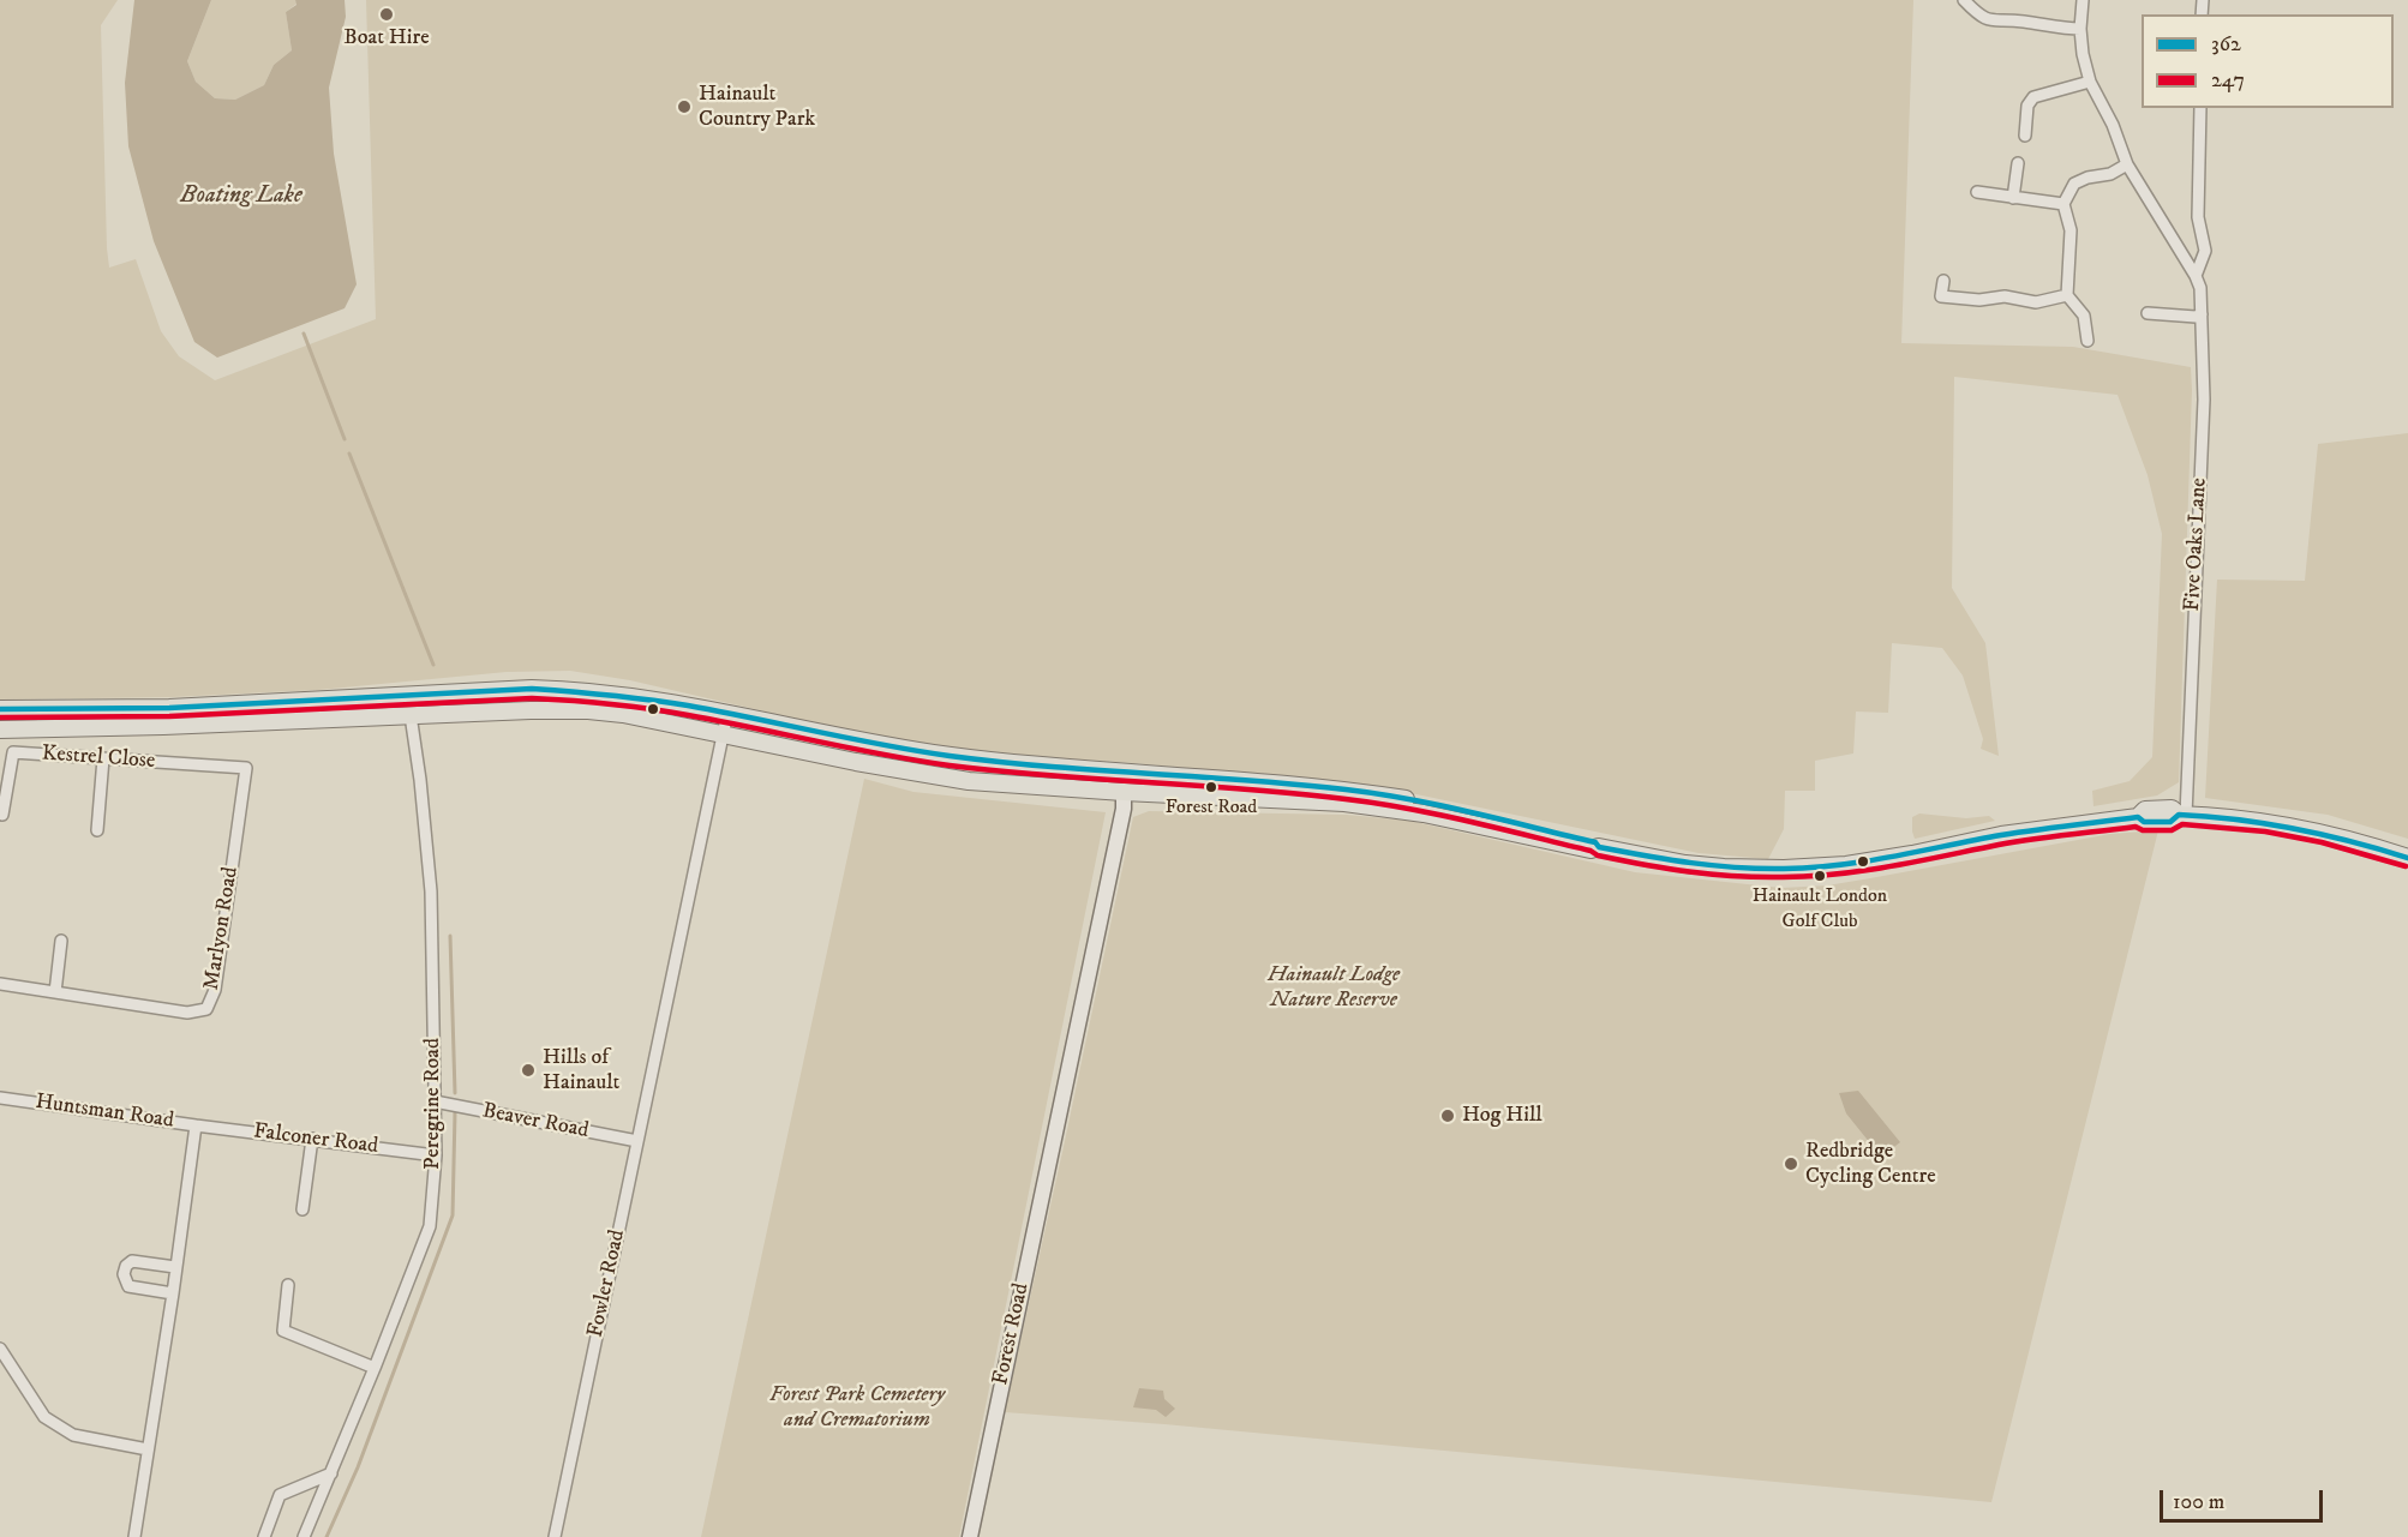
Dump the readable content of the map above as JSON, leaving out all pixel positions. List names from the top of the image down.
{
  "streets": {
    "street": [
      "Five Oaks Lane",
      "Kestrel Close",
      "Marlyon Road",
      "Peregrine Road",
      "Huntsman Road",
      "Beaver Road",
      "Falconer Road",
      "Fowler Road",
      "Forest Road"
    ]
  },
  "crossings": [
    ["Kestrel Close", "Marlyon Road"],
    ["Peregrine Road", "Beaver Road"],
    ["Peregrine Road", "Falconer Road"],
    ["Huntsman Road", "Falconer Road"],
    ["Beaver Road", "Fowler Road"]
  ],
  "water": ["Boating Lake"],
  "parks": ["Hainault Lodge Nature Reserve", "Forest Park Cemetery and Crematorium"],
  "places": [
    "Boat Hire",
    "Hainault Country Park",
    "Forest Road",
    "Hainault London Golf Club",
    "Hills of Hainault",
    "Hog Hill",
    "Redbridge Cycling Centre"
  ],
  "lines": ["transit line 362", "transit line 247"],
  "legend": ["362", "247"],
  "scale_bar": "100 m"
}
